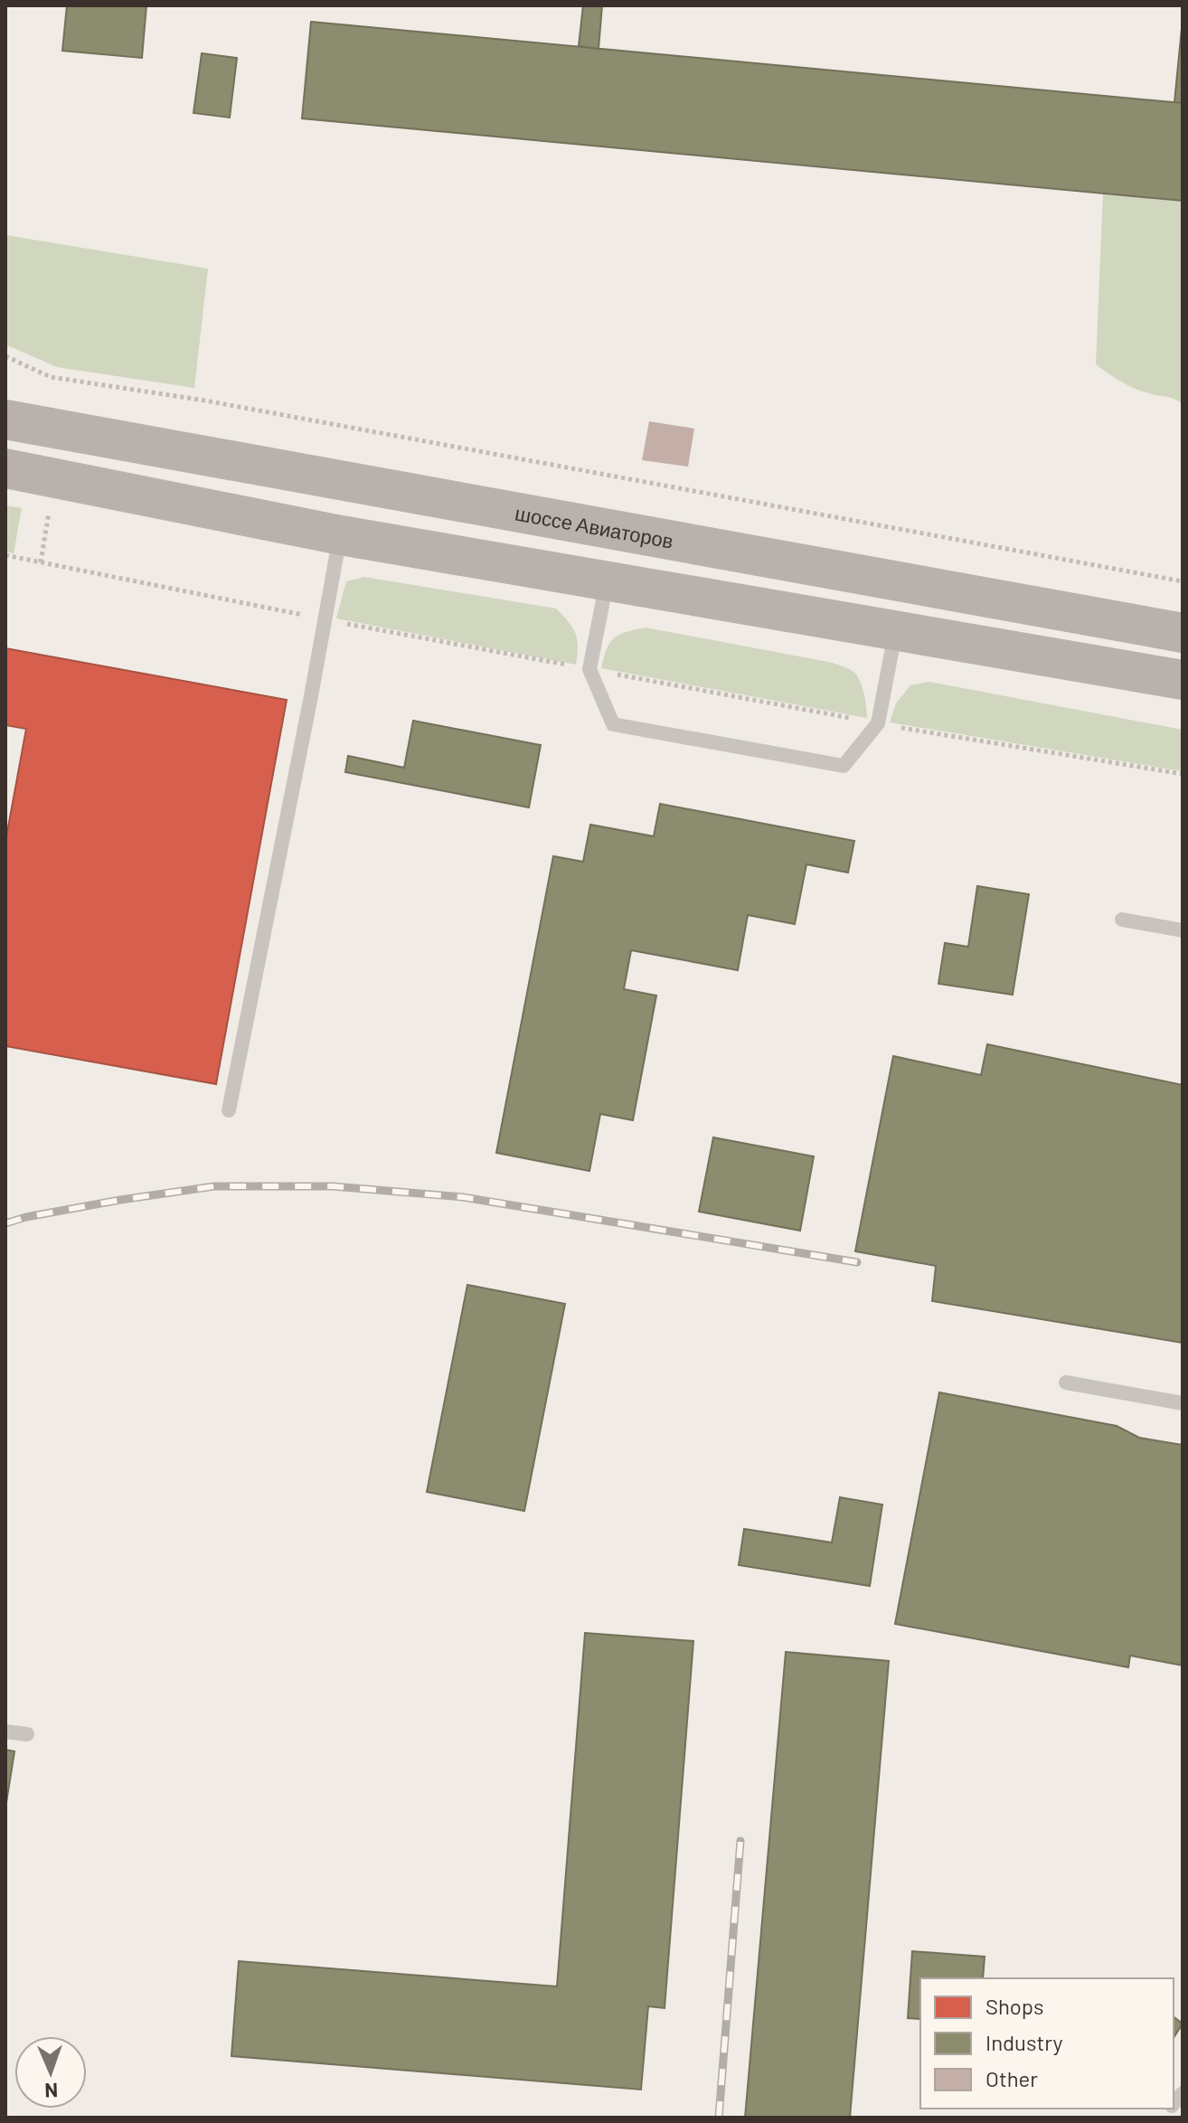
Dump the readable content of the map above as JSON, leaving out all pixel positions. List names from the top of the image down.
{
  "streets": {
    "main road": ["шоссе Авиаторов"]
  },
  "legend": ["Shops", "Industry", "Other"],
  "north": "bottom"
}
